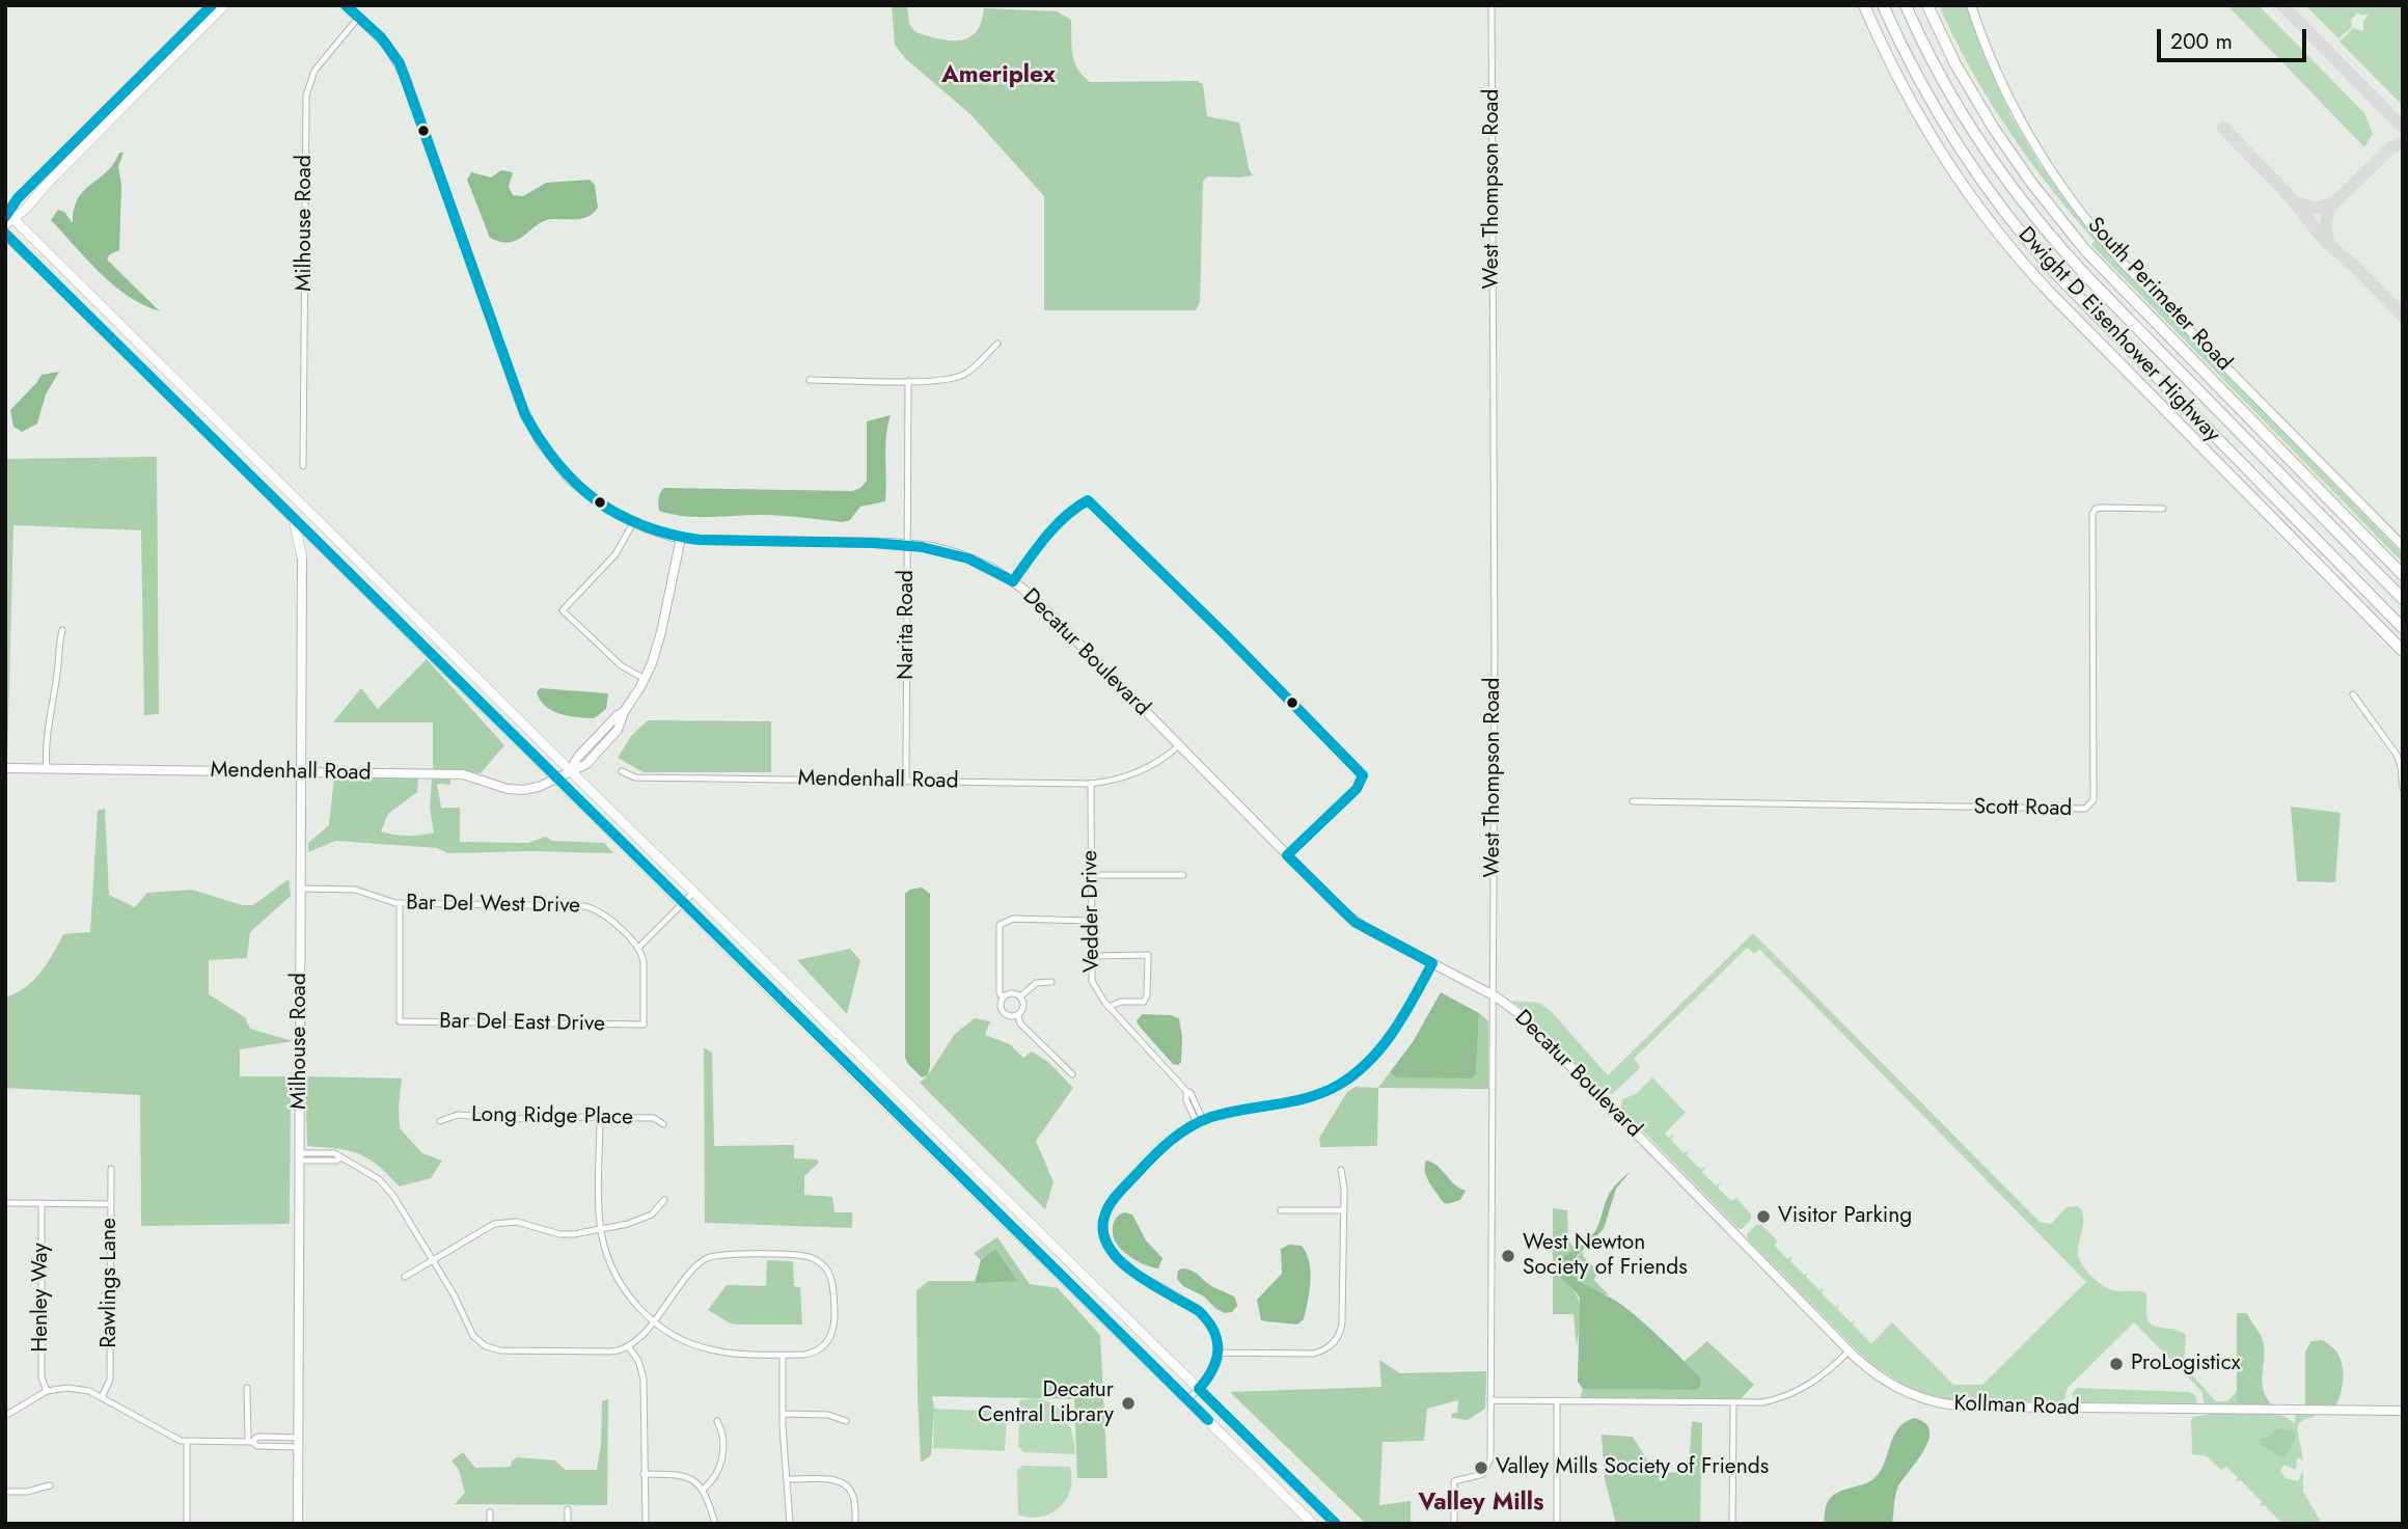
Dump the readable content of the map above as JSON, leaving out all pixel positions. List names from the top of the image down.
{
  "streets": {
    "highway": ["Dwight D Eisenhower Highway"],
    "street": [
      "West Thompson Road",
      "Milhouse Road",
      "South Perimeter Road",
      "Narita Road",
      "Decatur Boulevard",
      "Mendenhall Road",
      "Scott Road",
      "Bar Del West Drive",
      "Vedder Drive",
      "Bar Del East Drive",
      "Long Ridge Place",
      "Rawlings Lane",
      "Henley Way",
      "Kollman Road"
    ]
  },
  "crossings": [
    ["West Thompson Road", "Decatur Boulevard"],
    ["Milhouse Road", "Decatur Boulevard"],
    ["Milhouse Road", "Mendenhall Road"],
    ["Milhouse Road", "Bar Del West Drive"],
    ["Narita Road", "Decatur Boulevard"],
    ["Narita Road", "Mendenhall Road"],
    ["Decatur Boulevard", "Mendenhall Road"],
    ["Decatur Boulevard", "Kollman Road"],
    ["Mendenhall Road", "Vedder Drive"],
    ["Bar Del West Drive", "Bar Del East Drive"]
  ],
  "districts": ["Ameriplex", "Valley Mills"],
  "places": [
    "Visitor Parking",
    "West Newton Society of Friends",
    "ProLogisticx",
    "Decatur Central Library",
    "Valley Mills Society of Friends"
  ],
  "scale_bar": "200 m"
}
